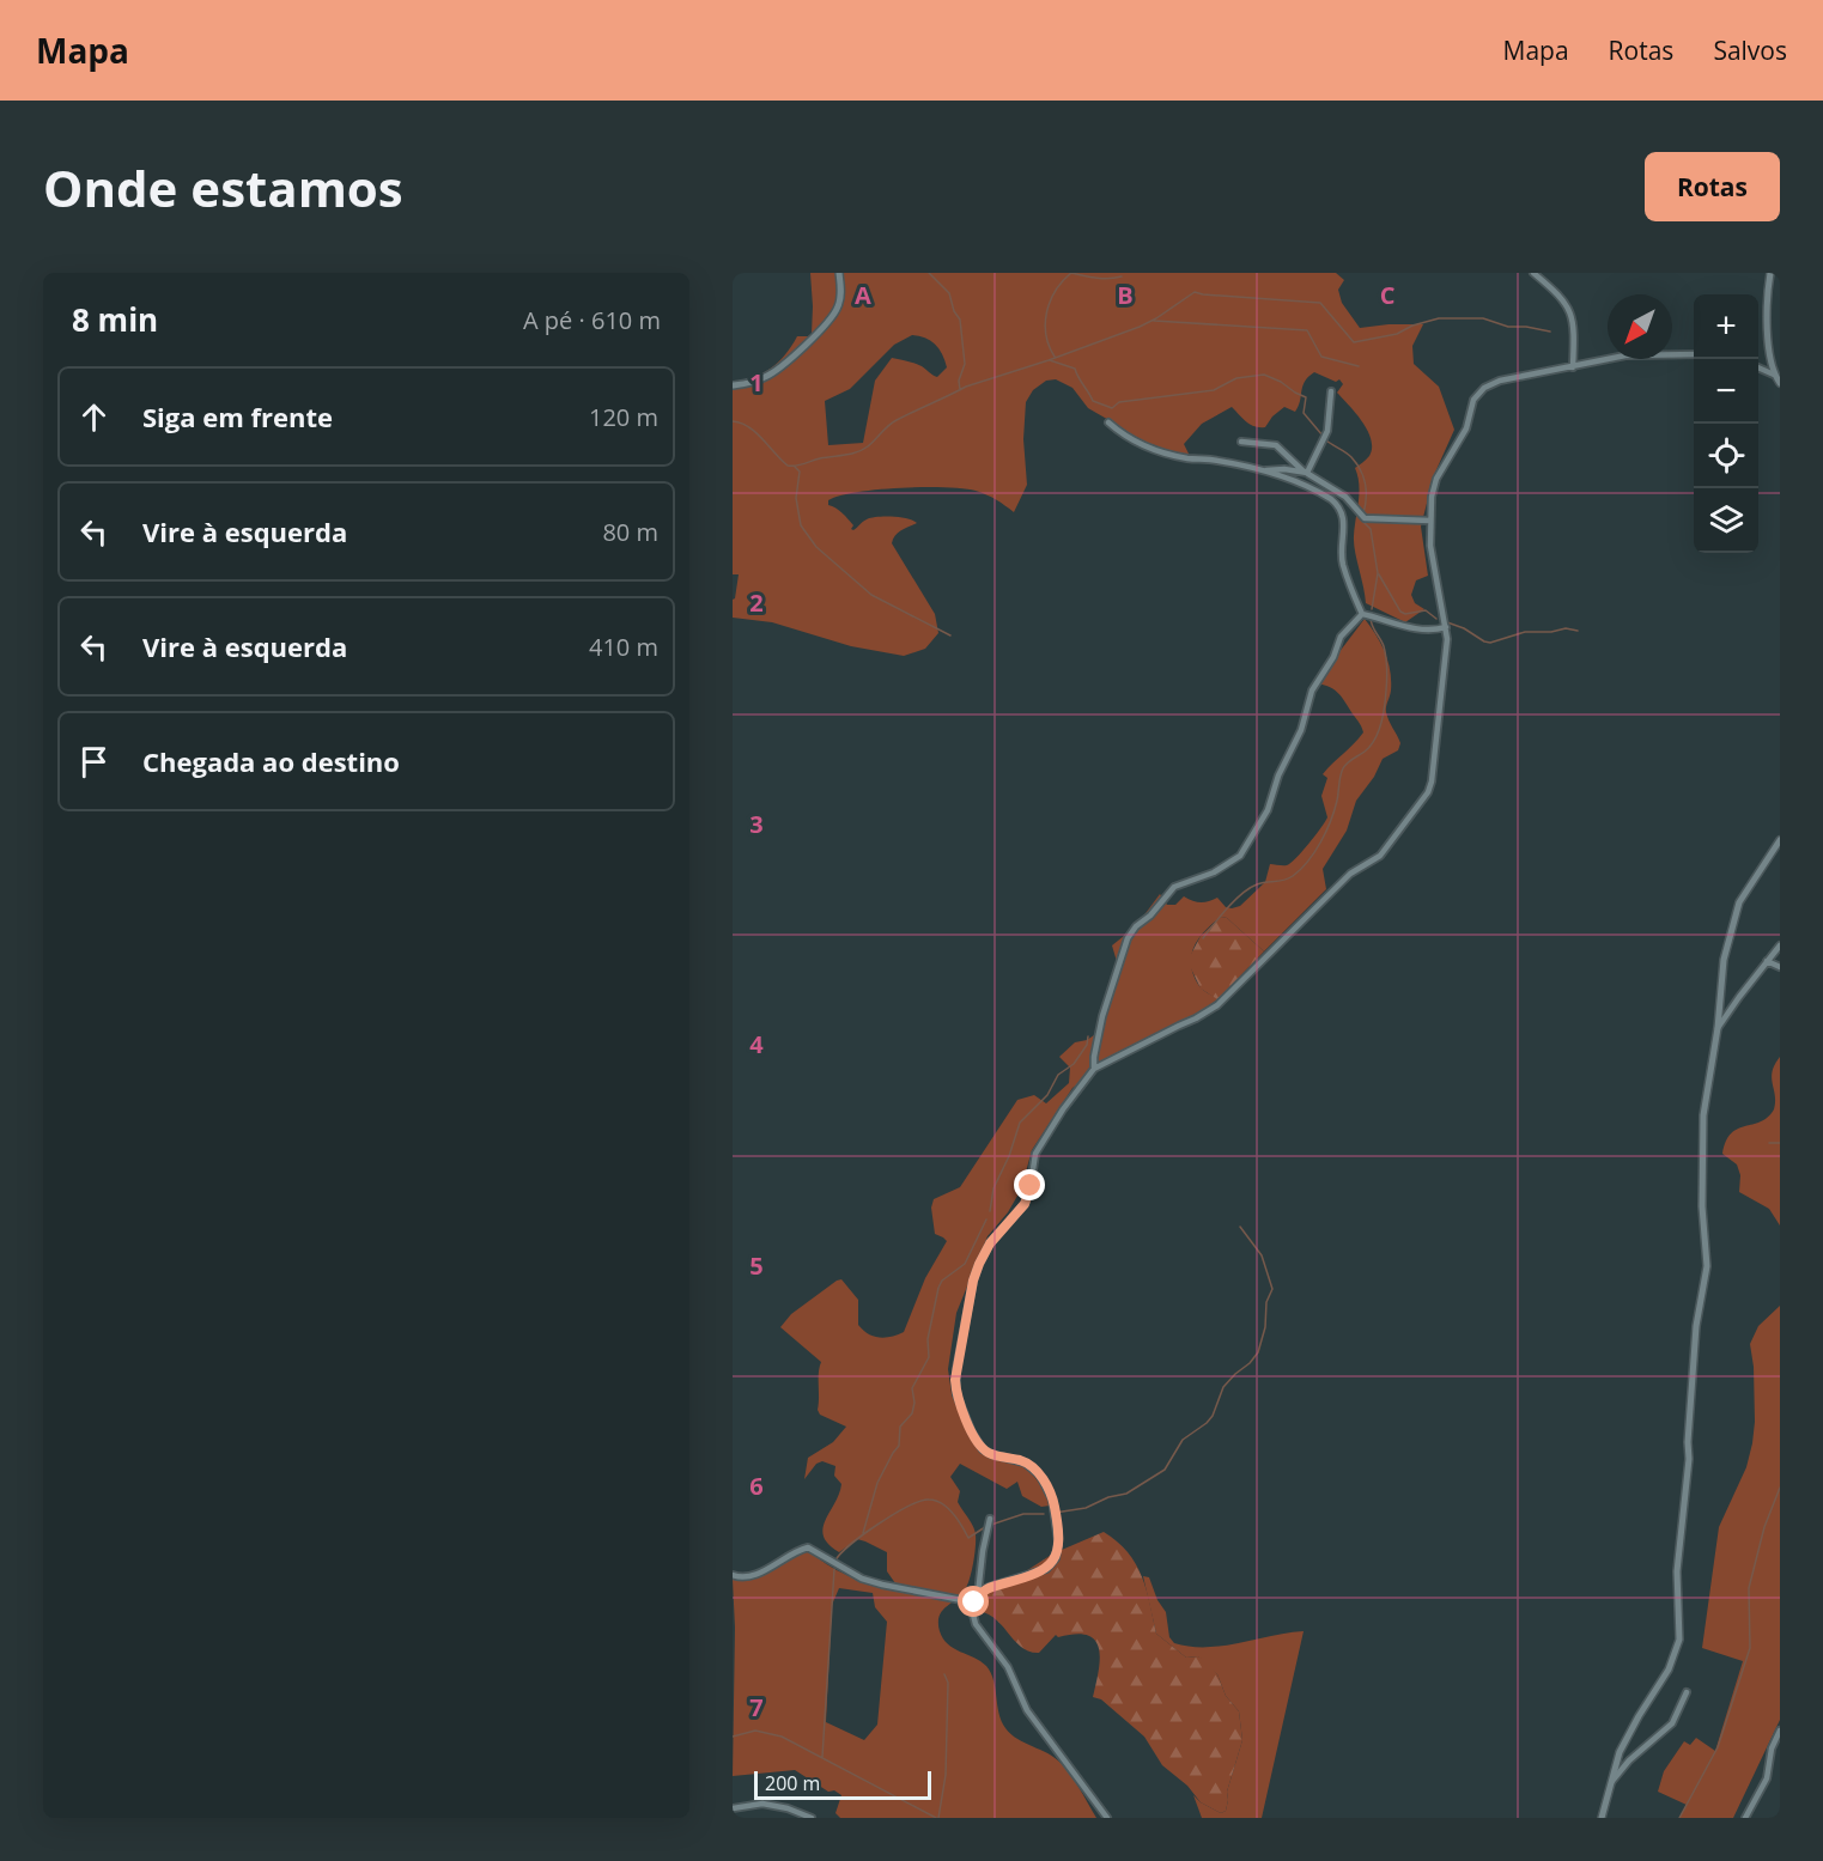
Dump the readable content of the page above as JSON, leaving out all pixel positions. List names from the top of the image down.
{
  "scale_bar": "200 m",
  "north": "bottom left",
  "page": {
    "header": "Mapa",
    "nav": ["Mapa", "Rotas", "Salvos"],
    "buttons": "Rotas",
    "title": "Onde estamos",
    "heading": ["8 min", "A pé · 610 m"],
    "map_buttons": ["+", "−"],
    "list": [
      ["Siga em frente", "120 m"],
      ["Vire à esquerda", "80 m"],
      ["Vire à esquerda", "410 m"],
      "Chegada ao destino"
    ],
    "scale": "200 m"
  },
  "grid": {
    "columns": ["A", "B", "C"],
    "rows": [
      "1",
      "2",
      "3",
      "4",
      "5",
      "6",
      "7"
    ]
  }
}
